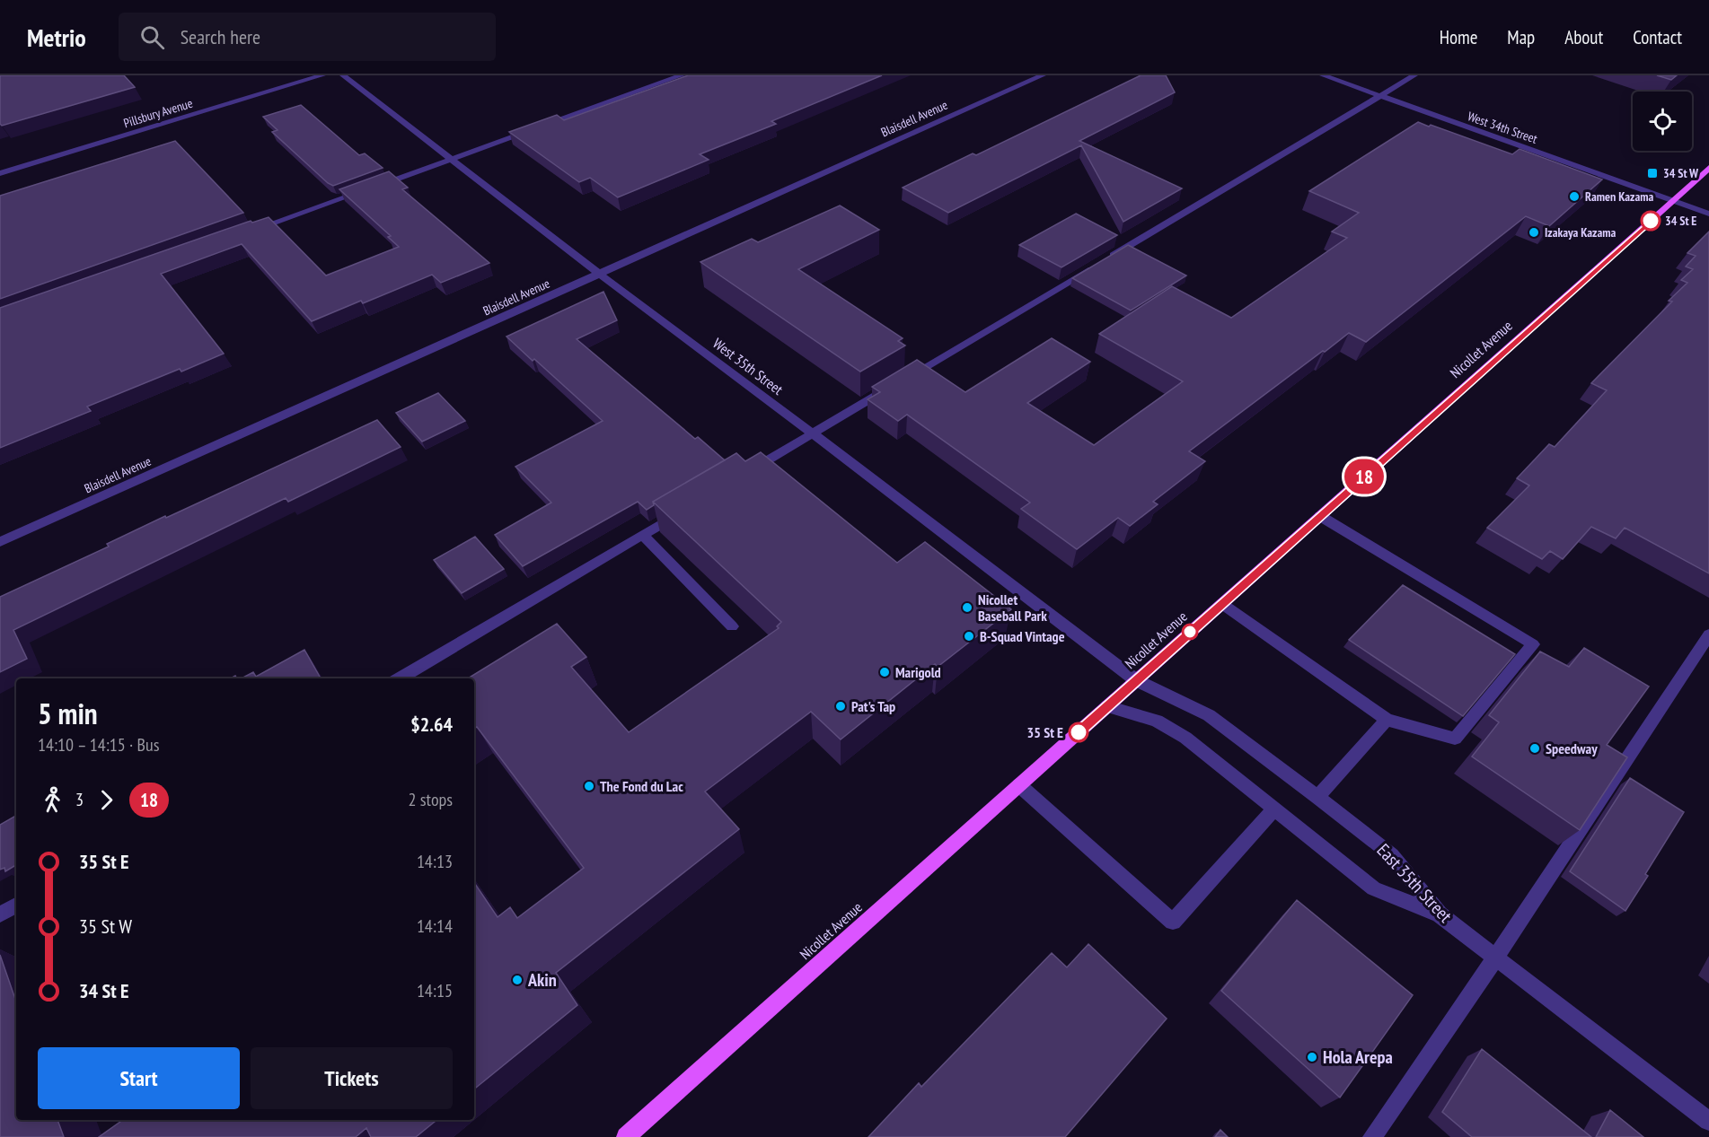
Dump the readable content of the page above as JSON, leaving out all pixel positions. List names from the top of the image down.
{
  "streets": {
    "main road": ["Nicollet Avenue"],
    "street": [
      "Pillsbury Avenue",
      "Blaisdell Avenue",
      "West 34th Street",
      "West 35th Street",
      "East 35th Street"
    ]
  },
  "crossings": [
    ["Blaisdell Avenue", "West 35th Street"],
    ["West 34th Street", "Nicollet Avenue"],
    ["Nicollet Avenue", "West 35th Street"],
    ["Nicollet Avenue", "East 35th Street"],
    ["West 35th Street", "East 35th Street"]
  ],
  "places": {
    "transit": ["34 St W"],
    "other": [
      "Ramen Kazama",
      "34 St E",
      "Izakaya Kazama",
      "Nicollet Baseball Park",
      "B-Squad Vintage",
      "Marigold",
      "Pat's Tap",
      "35 St E",
      "Speedway",
      "The Fond du Lac",
      "Akin",
      "Hola Arepa"
    ]
  },
  "lines": ["bus line 18"],
  "page": {
    "header": "Metrio",
    "search": "Search here",
    "nav": [
      "Home",
      "Map",
      "About",
      "Contact"
    ],
    "on_map": "18",
    "heading": ["5 min", "14:10 – 14:15 · Bus", "$2.64"],
    "legs": ["3", "18", "2 stops"],
    "list": [
      {
        "name": "35 St E",
        "value": "14:13"
      },
      {
        "name": "35 St W",
        "value": "14:14"
      },
      {
        "name": "34 St E",
        "value": "14:15"
      }
    ],
    "buttons": ["Start", "Tickets"]
  }
}
